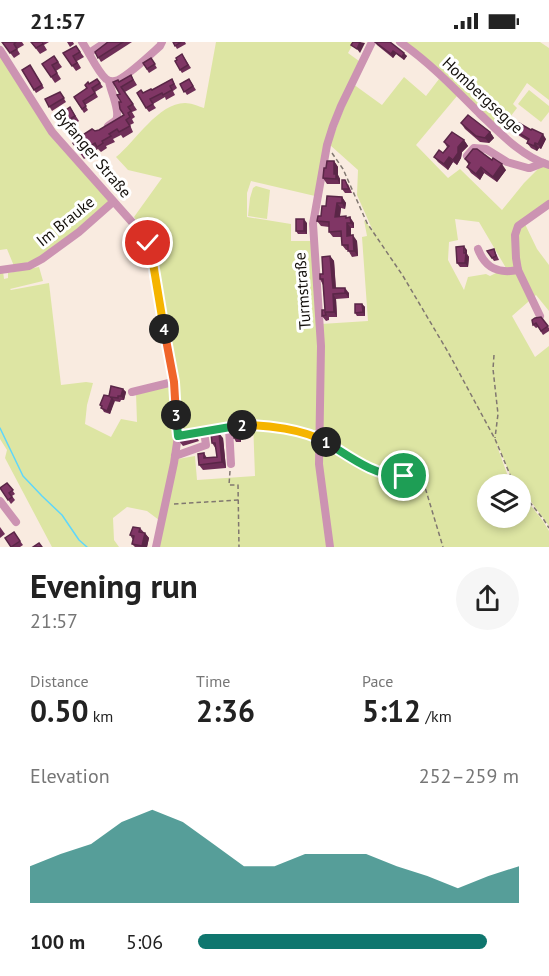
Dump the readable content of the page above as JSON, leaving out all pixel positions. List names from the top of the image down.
{
  "streets": {
    "street": [
      "Hombergsegge",
      "Byfanger Straße",
      "Im Brauke",
      "Turmstraße"
    ]
  },
  "crossings": [
    ["Byfanger Straße", "Im Brauke"]
  ],
  "page": {
    "status": "21:57",
    "pins": [
      "4",
      "3",
      "2",
      "1"
    ],
    "heading": ["Evening run", "21:57"],
    "stats": [
      ["Distance", "0.50 km"],
      ["Time", "2:36"],
      ["Pace", "5:12 /km"]
    ],
    "chart": ["Elevation", "252–259 m"],
    "list": [
      {
        "name": "100 m",
        "note": "5:06"
      }
    ]
  }
}
